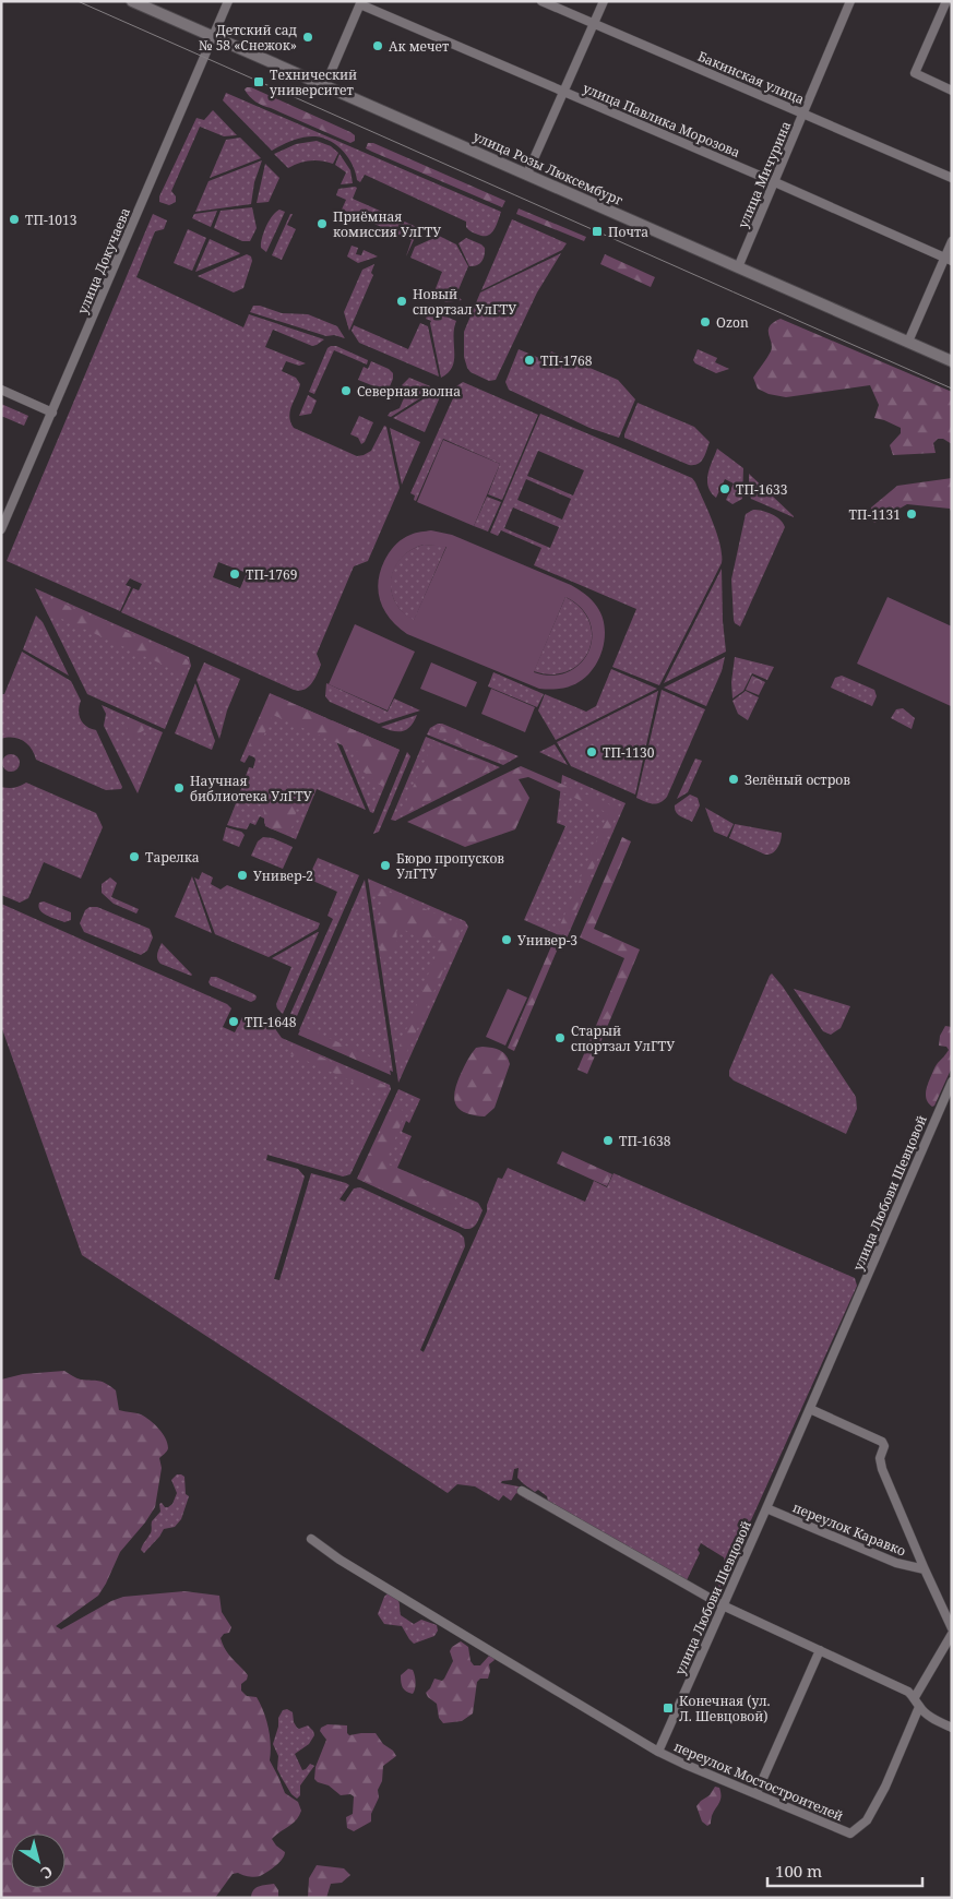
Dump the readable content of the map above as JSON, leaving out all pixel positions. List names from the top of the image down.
{
  "streets": {
    "main road": ["улица Розы Люксембург"],
    "street": [
      "Бакинская улица",
      "улица Павлика Морозова",
      "улица Мичурина",
      "улица Докучаева",
      "улица Любови Шевцовой",
      "переулок Каравко",
      "переулок Мостостроителей"
    ]
  },
  "crossings": [
    ["Бакинская улица", "улица Мичурина"],
    ["улица Павлика Морозова", "улица Мичурина"],
    ["улица Розы Люксембург", "улица Мичурина"],
    ["улица Розы Люксембург", "улица Докучаева"],
    ["улица Любови Шевцовой", "переулок Каравко"],
    ["улица Любови Шевцовой", "переулок Мостостроителей"]
  ],
  "places": {
    "other": [
      "Детский сад № 58 «Снежок»",
      "Ак мечет",
      "ТП-1013",
      "Приёмная комиссия УлГТУ",
      "Новый спортзал УлГТУ",
      "Ozon",
      "ТП-1768",
      "Северная волна",
      "ТП-1633",
      "ТП-1131",
      "ТП-1769",
      "ТП-1130",
      "Зелёный остров",
      "Научная библиотека УлГТУ",
      "Тарелка",
      "Бюро пропусков УлГТУ",
      "Универ-2",
      "Универ-3",
      "ТП-1648",
      "Старый спортзал УлГТУ",
      "ТП-1638"
    ],
    "transit": ["Технический университет", "Почта", "Конечная (ул. Л. Шевцовой)"]
  },
  "scale_bar": "100 m",
  "north": "bottom right"
}
